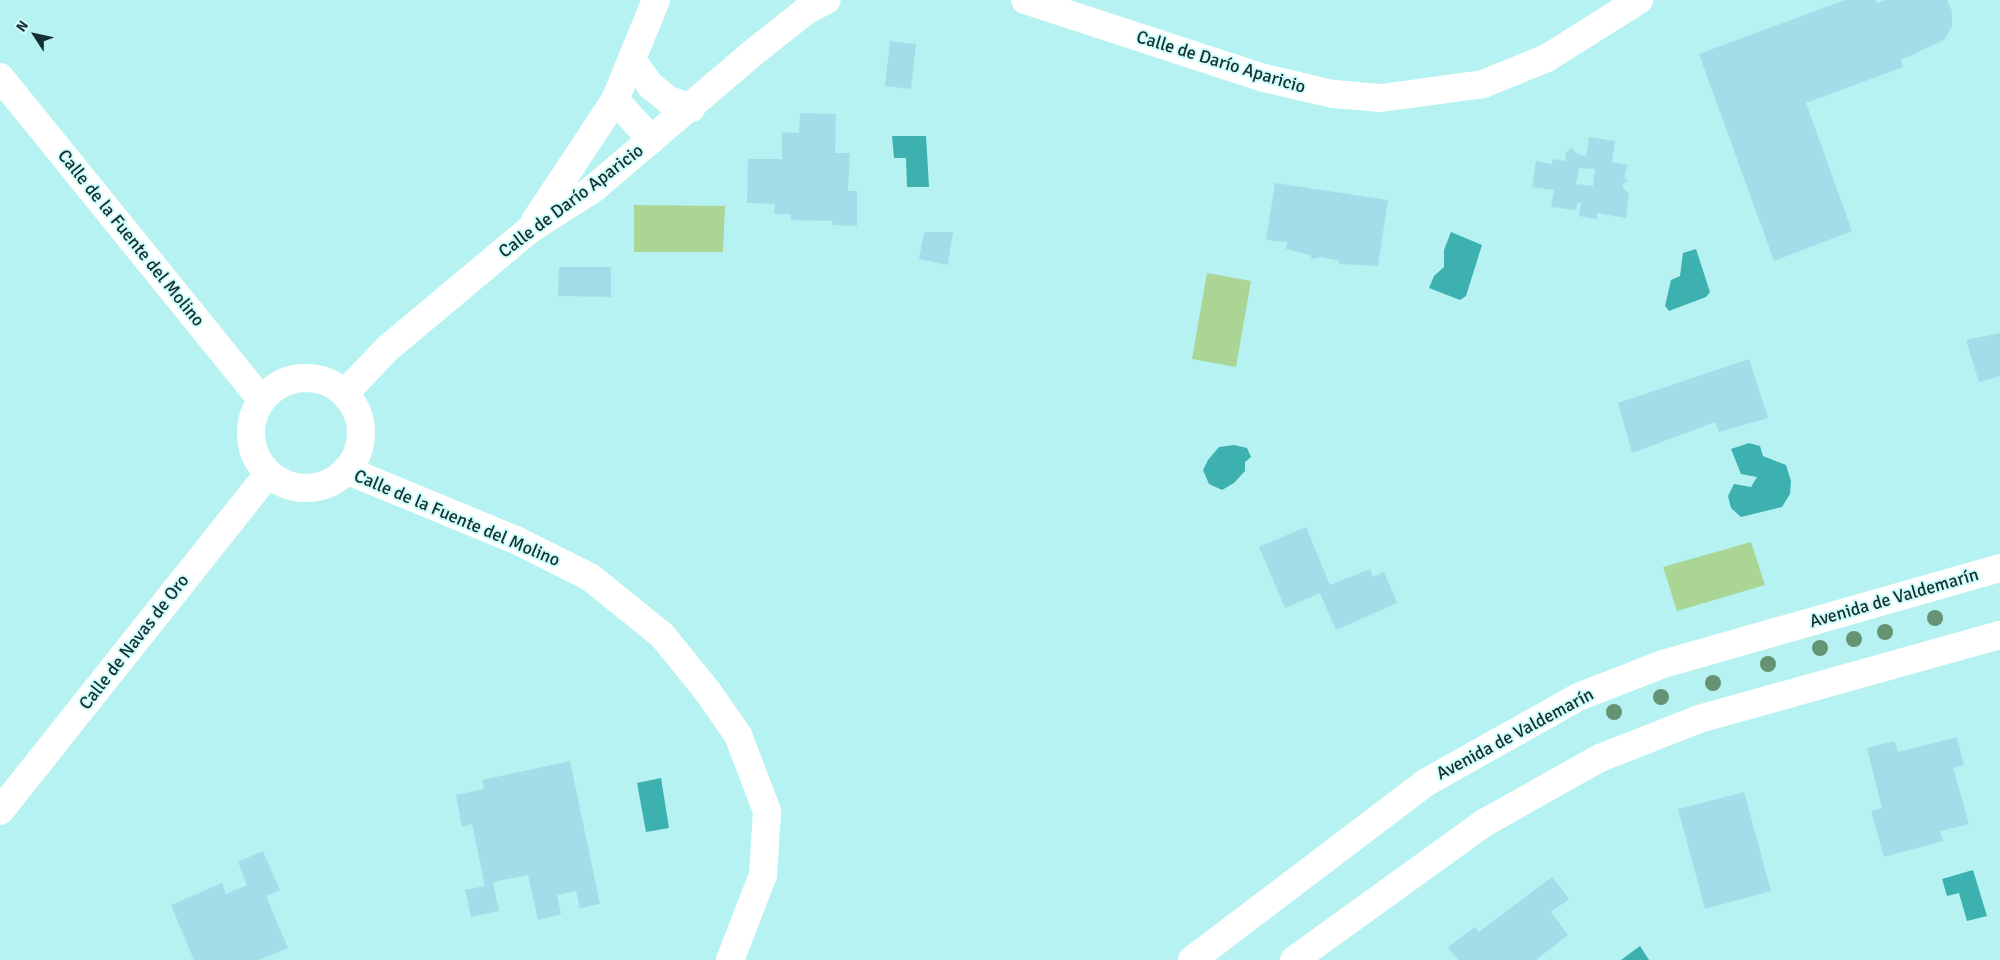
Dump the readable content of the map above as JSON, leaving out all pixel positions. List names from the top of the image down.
{
  "streets": {
    "street": [
      "Calle de Darío Aparicio",
      "Calle de la Fuente del Molino",
      "Avenida de Valdemarín",
      "Calle de Navas de Oro"
    ]
  },
  "crossings": [
    ["Calle de Darío Aparicio", "Calle de la Fuente del Molino"],
    ["Calle de Darío Aparicio", "Calle de Navas de Oro"],
    ["Calle de la Fuente del Molino", "Calle de Navas de Oro"]
  ],
  "north": "top left"
}
